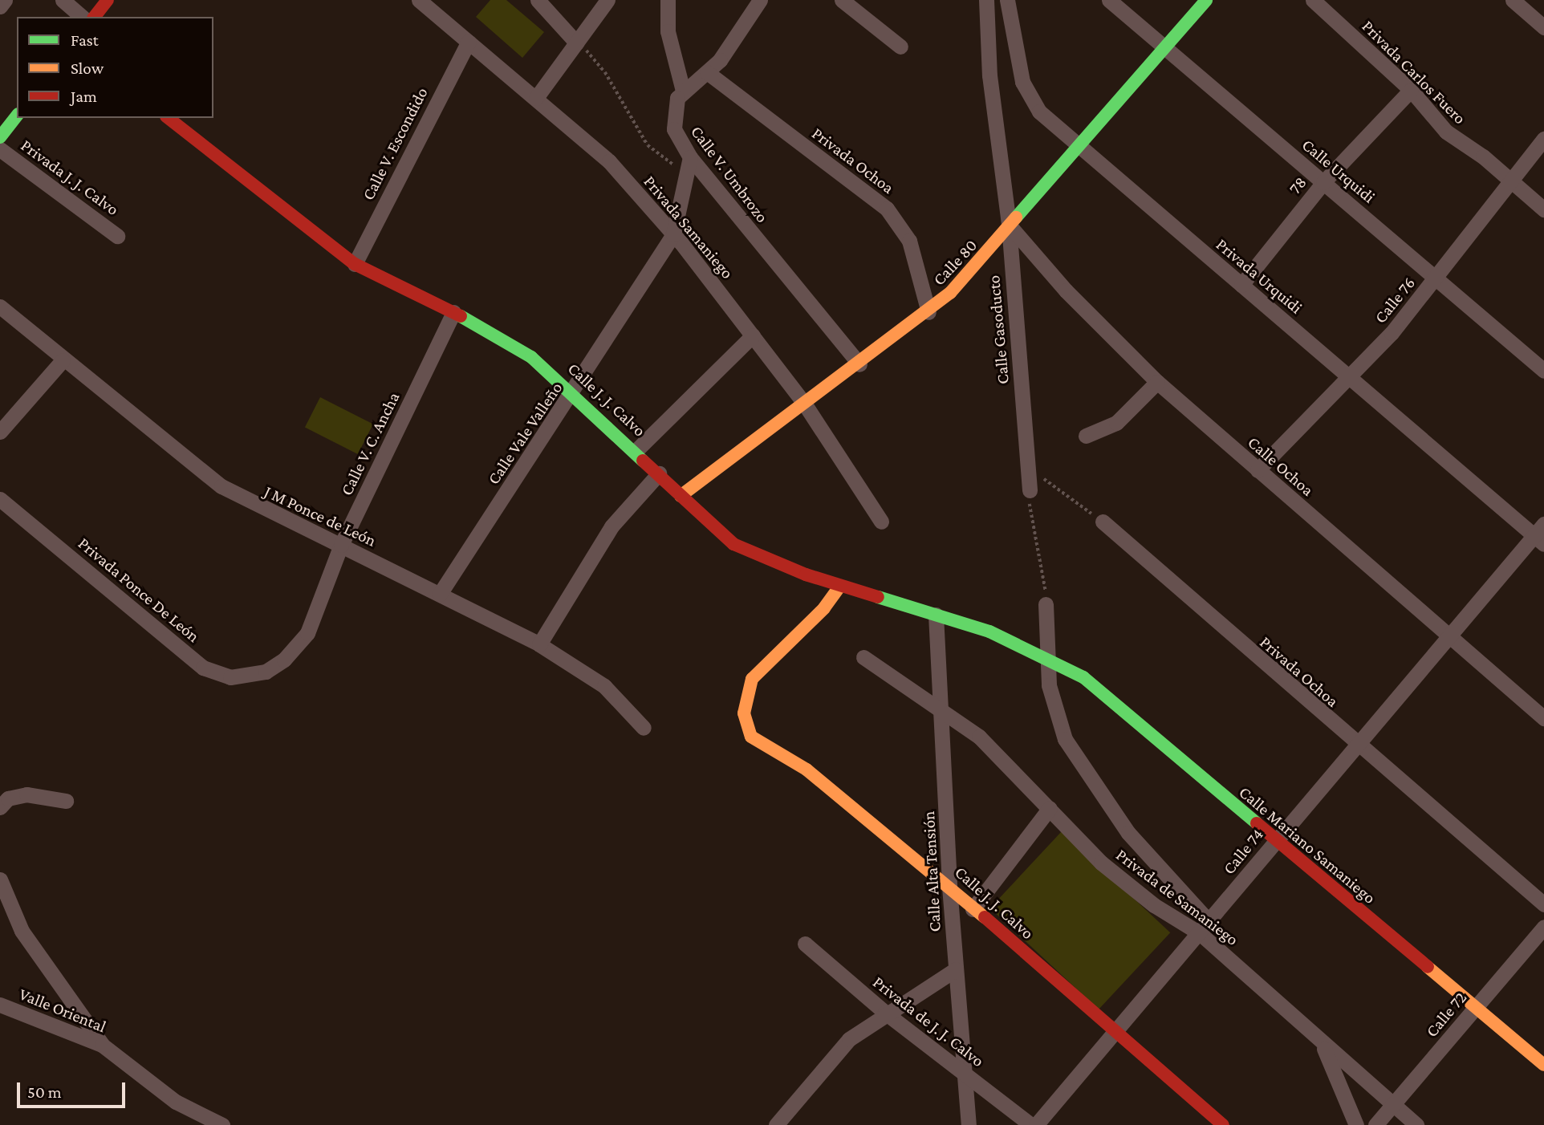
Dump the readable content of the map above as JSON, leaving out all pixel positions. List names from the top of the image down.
{
  "streets": {
    "street": [
      "Privada Carlos Fuero",
      "Calle V. Escondido",
      "Privada Ochoa",
      "Calle Urquidi",
      "Calle V. Umbrozo",
      "Privada J. J. Calvo",
      "78",
      "Privada Samaniego",
      "Calle 80",
      "Privada Urquidi",
      "Calle 76",
      "Calle Gasoducto",
      "Calle J. J. Calvo",
      "Calle Vale Valleño",
      "Calle V. C. Ancha",
      "Calle Ochoa",
      "J M Ponce de León",
      "Privada Ponce De León",
      "Calle Mariano Samaniego",
      "Calle 74",
      "Calle Alta Tensión",
      "Privada de Samaniego",
      "Valle Oriental",
      "Calle 72",
      "Privada de J. J. Calvo"
    ]
  },
  "crossings": [
    ["Privada Carlos Fuero", "78"],
    ["Privada Carlos Fuero", "Calle 76"],
    ["Calle V. Escondido", "Privada Samaniego"],
    ["Calle V. Escondido", "Calle J. J. Calvo"],
    ["Privada Ochoa", "Calle 80"],
    ["Privada Ochoa", "Calle 74"],
    ["Calle Urquidi", "78"],
    ["Calle Urquidi", "Calle 80"],
    ["Calle Urquidi", "Calle 76"],
    ["Calle V. Umbrozo", "Calle 80"],
    ["Calle V. Umbrozo", "Calle Vale Valleño"],
    ["78", "Privada Urquidi"],
    ["Privada Samaniego", "Calle 80"],
    ["Privada Samaniego", "Calle Vale Valleño"],
    ["Calle 80", "Privada Urquidi"],
    ["Calle 80", "Calle Gasoducto"],
    ["Calle 80", "Calle J. J. Calvo"],
    ["Calle 80", "Calle Ochoa"],
    ["Privada Urquidi", "Calle 76"],
    ["Privada Urquidi", "Calle 74"],
    ["Calle 76", "Calle Ochoa"],
    ["Calle Gasoducto", "Calle Ochoa"],
    ["Calle J. J. Calvo", "Calle Vale Valleño"],
    ["Calle J. J. Calvo", "Calle V. C. Ancha"],
    ["Calle J. J. Calvo", "Calle Mariano Samaniego"],
    ["Calle J. J. Calvo", "Calle 74"],
    ["Calle J. J. Calvo", "Calle Alta Tensión"],
    ["Calle J. J. Calvo", "Privada de Samaniego"],
    ["Calle Vale Valleño", "J M Ponce de León"],
    ["Calle V. C. Ancha", "J M Ponce de León"],
    ["Calle V. C. Ancha", "Privada Ponce De León"],
    ["Calle Ochoa", "Calle 74"],
    ["Calle Mariano Samaniego", "Calle 74"],
    ["Calle Mariano Samaniego", "Privada de Samaniego"],
    ["Calle Mariano Samaniego", "Calle 72"],
    ["Calle 74", "Privada de Samaniego"],
    ["Calle Alta Tensión", "Privada de Samaniego"],
    ["Calle Alta Tensión", "Privada de J. J. Calvo"],
    ["Privada de Samaniego", "Calle 72"]
  ],
  "legend": ["Fast", "Slow", "Jam"],
  "scale_bar": "50 m"
}
